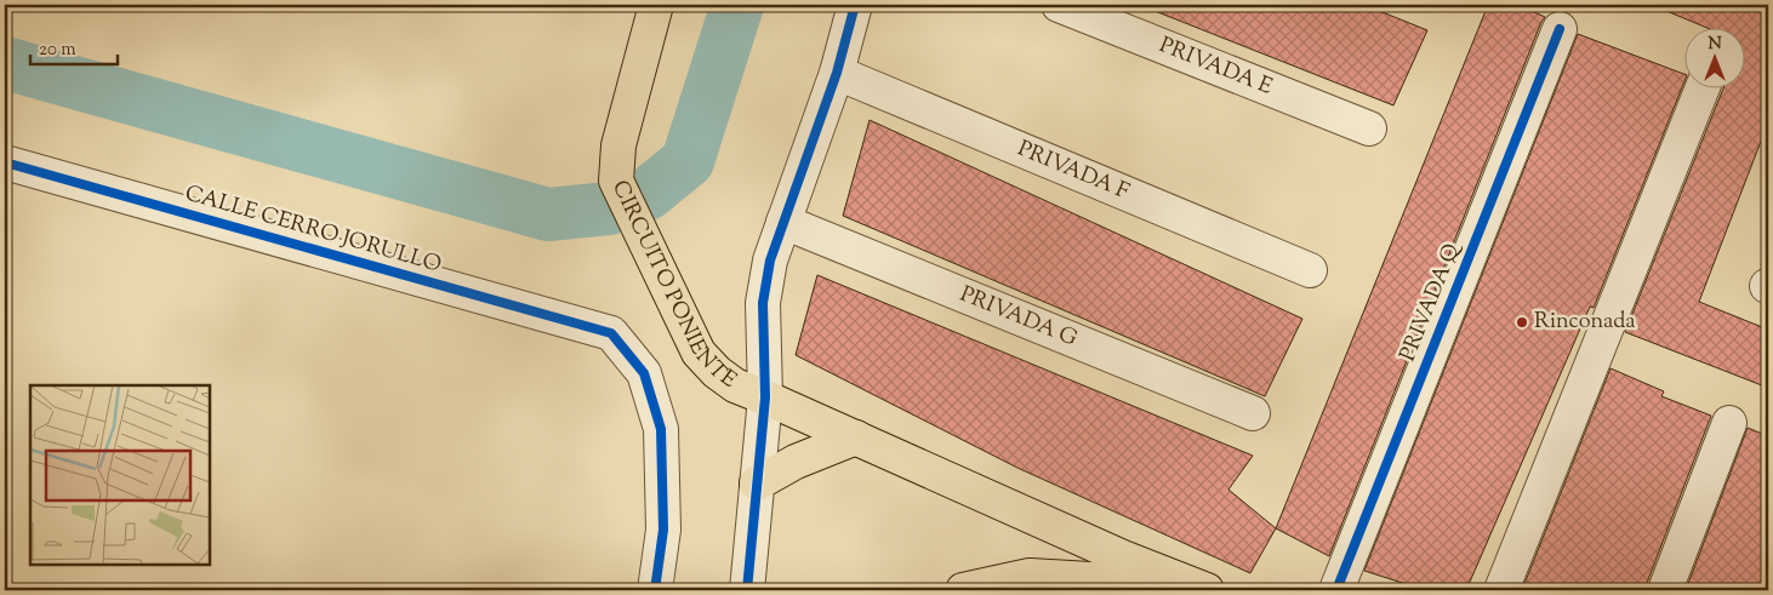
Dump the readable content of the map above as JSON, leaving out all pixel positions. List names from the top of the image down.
{
  "streets": {
    "main road": ["CIRCUITO PONIENTE"],
    "street": [
      "PRIVADA E",
      "PRIVADA F",
      "CALLE CERRO JORULLO",
      "PRIVADA Q",
      "PRIVADA G"
    ]
  },
  "places": ["Rinconada"],
  "scale_bar": "20 m",
  "north": "top"
}
